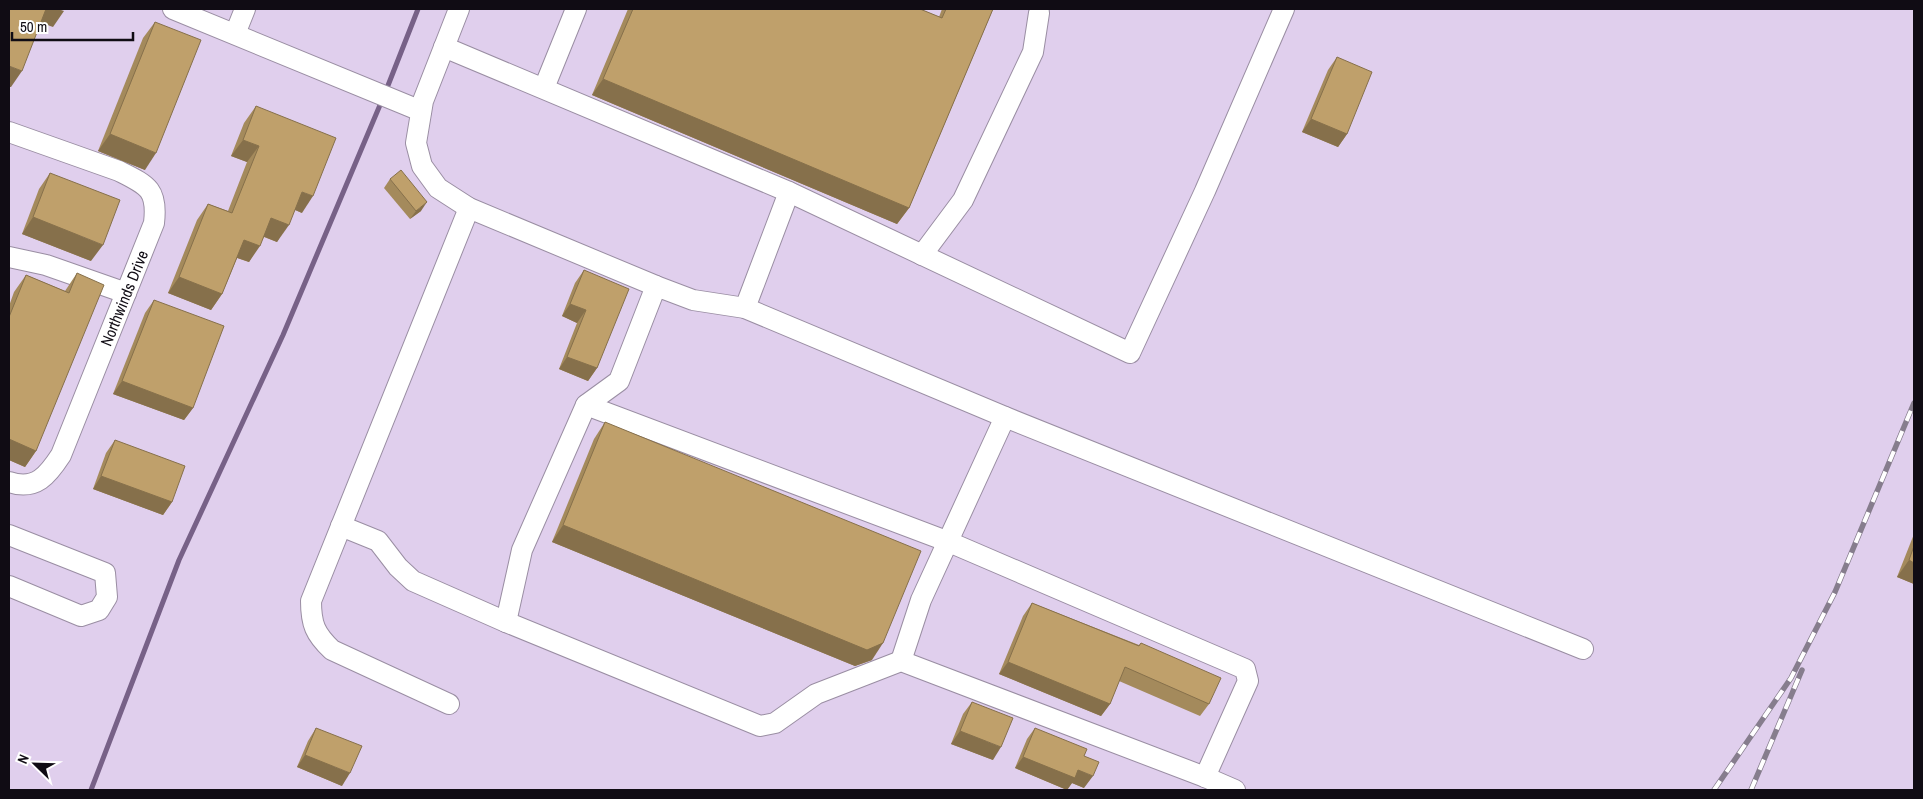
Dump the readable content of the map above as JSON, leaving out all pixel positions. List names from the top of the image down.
{
  "streets": {
    "street": ["Northwinds Drive"]
  },
  "scale_bar": "50 m",
  "north": "top left"
}
